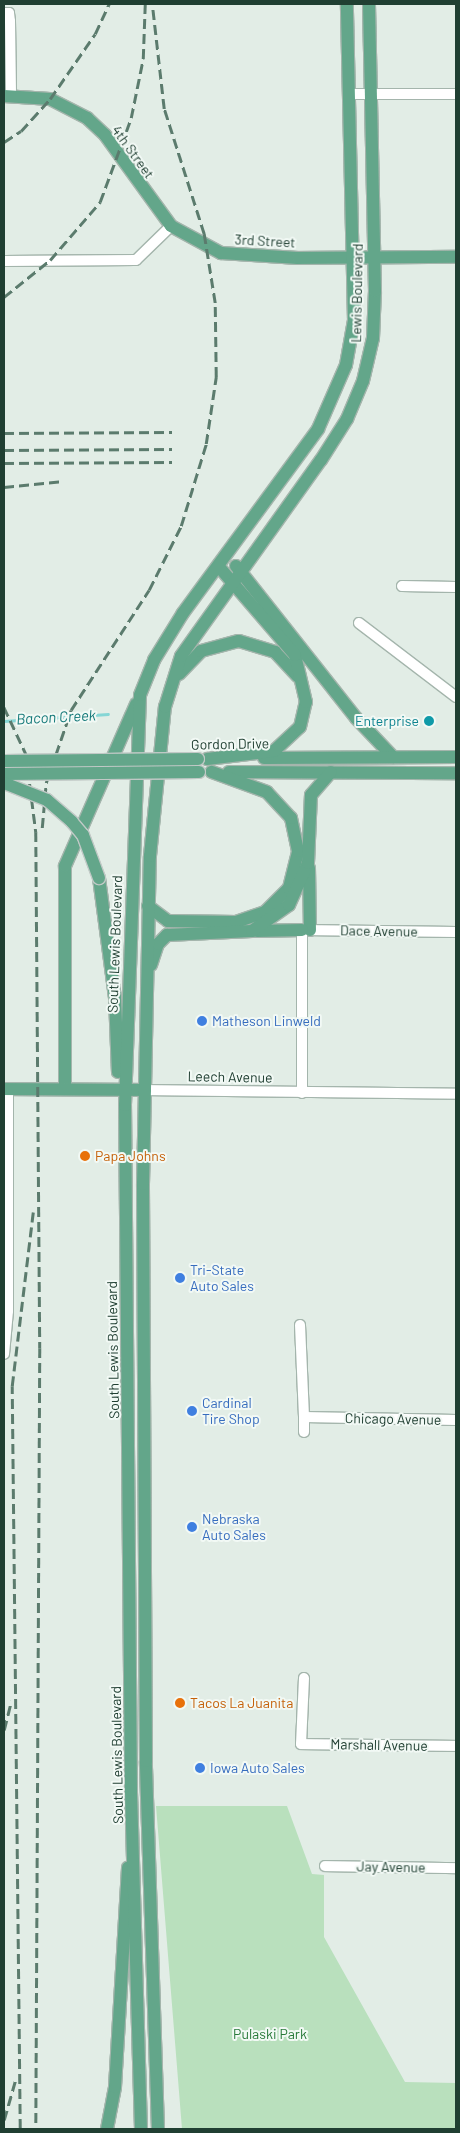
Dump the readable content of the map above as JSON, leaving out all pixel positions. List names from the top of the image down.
{
  "streets": {
    "main road": [
      "4th Street",
      "3rd Street",
      "Lewis Boulevard",
      "Gordon Drive",
      "South Lewis Boulevard",
      "Leech Avenue"
    ],
    "street": [
      "Dace Avenue",
      "Chicago Avenue",
      "Marshall Avenue",
      "Jay Avenue"
    ]
  },
  "crossings": [
    ["4th Street", "3rd Street"],
    ["3rd Street", "Lewis Boulevard"],
    ["Lewis Boulevard", "South Lewis Boulevard"],
    ["South Lewis Boulevard", "Leech Avenue"]
  ],
  "water": ["Bacon Creek"],
  "parks": ["Pulaski Park"],
  "places": [
    "Enterprise",
    "Matheson Linweld",
    "Papa Johns",
    "Tri-State Auto Sales",
    "Cardinal Tire Shop",
    "Nebraska Auto Sales",
    "Tacos La Juanita",
    "Iowa Auto Sales"
  ]
}
